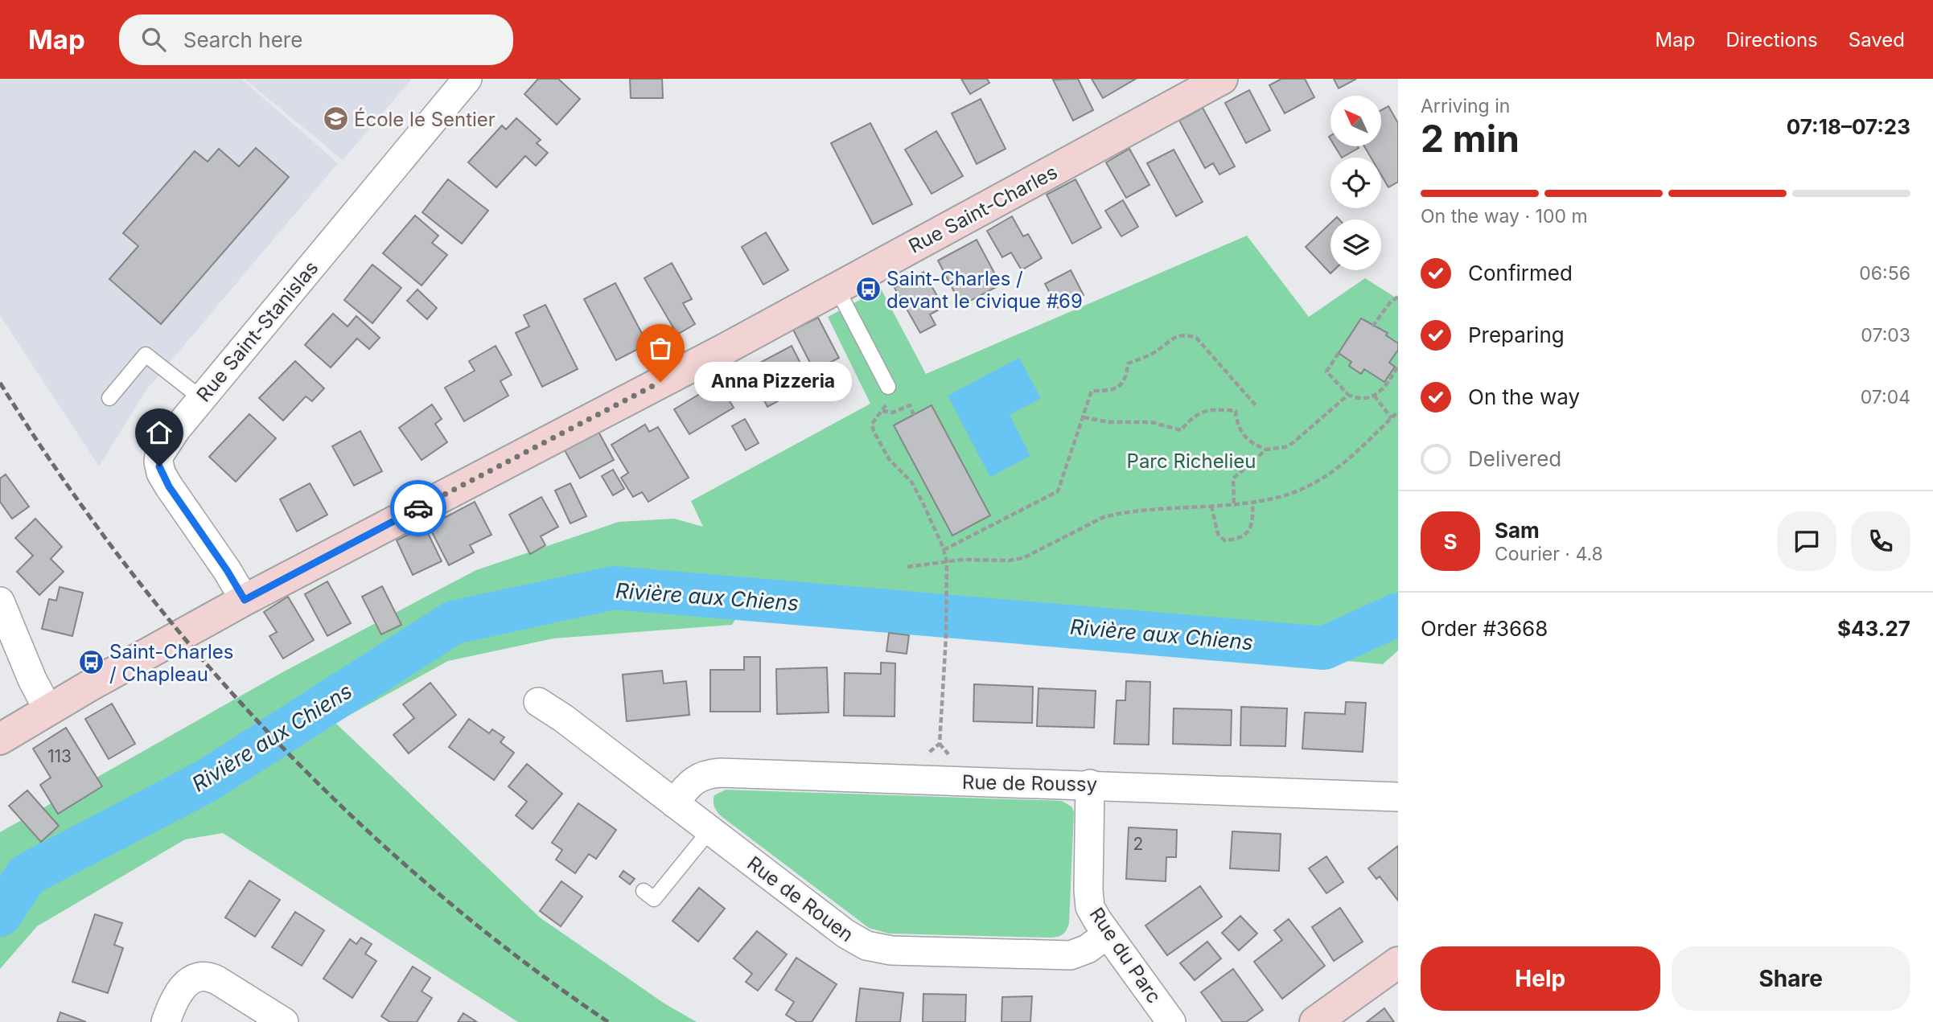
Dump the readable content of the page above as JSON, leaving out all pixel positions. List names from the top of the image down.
{
  "streets": {
    "street": [
      "Rue Saint-Charles",
      "Rue Saint-Stanislas",
      "Rue de Roussy",
      "Rue de Rouen",
      "Rue du Parc"
    ]
  },
  "crossings": [
    ["Rue Saint-Charles", "Rue Saint-Stanislas"],
    ["Rue de Roussy", "Rue de Rouen"],
    ["Rue de Roussy", "Rue du Parc"],
    ["Rue de Rouen", "Rue du Parc"]
  ],
  "water": ["Rivière aux Chiens"],
  "parks": ["Parc Richelieu"],
  "places": {
    "school or university": ["École le Sentier"],
    "bus stop": ["Saint-Charles / devant le civique #69", "Saint-Charles / Chapleau"],
    "other": ["Anna Pizzeria"]
  },
  "house_numbers": ["113", "2"],
  "north": "top left",
  "page": {
    "header": "Map",
    "search": "Search here",
    "nav": ["Map", "Directions", "Saved"],
    "heading": ["2 min", "Arriving in", "07:18–07:23"],
    "panel": [
      "Sam",
      "Courier · 4.8",
      "Order #3668",
      "$43.27"
    ],
    "bar": "On the way · 100 m",
    "list": [
      ["Confirmed", "06:56"],
      ["Preparing", "07:03"],
      ["On the way", "07:04"],
      "Delivered"
    ],
    "bubble": "Anna Pizzeria",
    "round": "S",
    "buttons": ["Help", "Share"]
  }
}
